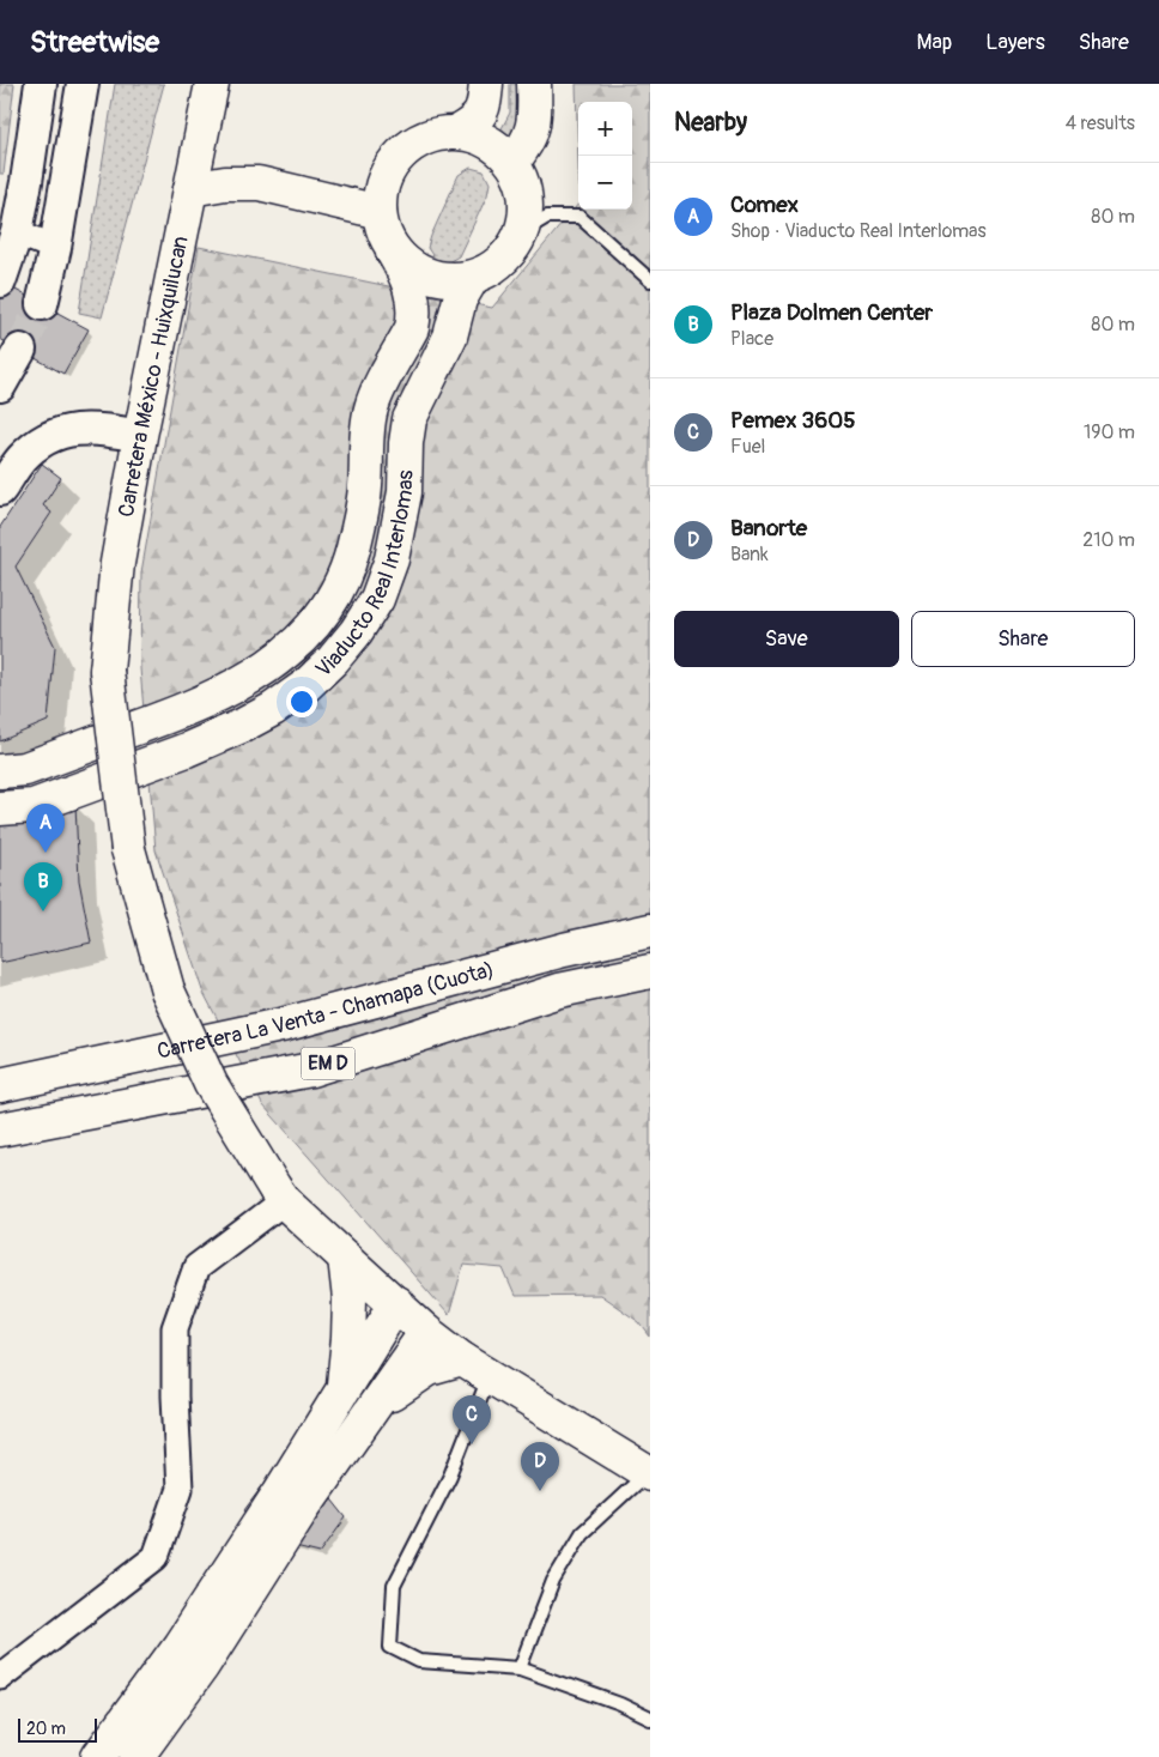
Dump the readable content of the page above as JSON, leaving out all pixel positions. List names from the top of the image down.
{
  "streets": {
    "main road": [
      "Carretera México - Huixquilucan",
      "Viaducto Real Interlomas",
      "Carretera La Venta - Chamapa (Cuota)",
      "EM D"
    ]
  },
  "scale_bar": "20 m",
  "page": {
    "header": "Streetwise",
    "nav": ["Map", "Layers", "Share"],
    "heading": ["Nearby", "4 results"],
    "map_buttons": ["+", "−"],
    "list": [
      {
        "mark": "A",
        "name": "Comex",
        "note": "Shop · Viaducto Real Interlomas",
        "value": "80 m"
      },
      {
        "mark": "B",
        "name": "Plaza Dolmen Center",
        "note": "Place",
        "value": "80 m"
      },
      {
        "mark": "C",
        "name": "Pemex 3605",
        "note": "Fuel",
        "value": "190 m"
      },
      {
        "mark": "D",
        "name": "Banorte",
        "note": "Bank",
        "value": "210 m"
      }
    ],
    "buttons": ["Save", "Share"],
    "pins": [
      "A",
      "B",
      "C",
      "D"
    ],
    "scale": "20 m"
  }
}
